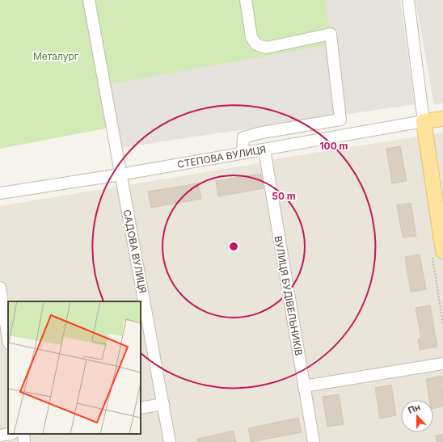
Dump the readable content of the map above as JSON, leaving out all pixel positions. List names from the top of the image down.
{
  "streets": {
    "main road": ["СТЕПОВА ВУЛИЦЯ"],
    "street": ["САДОВА ВУЛИЦЯ", "ВУЛИЦЯ БУДІВЕЛЬНИКІВ"]
  },
  "crossings": [
    ["СТЕПОВА ВУЛИЦЯ", "САДОВА ВУЛИЦЯ"],
    ["СТЕПОВА ВУЛИЦЯ", "ВУЛИЦЯ БУДІВЕЛЬНИКІВ"]
  ],
  "parks": ["Металург"],
  "north": "top",
  "rings": ["100 m", "50 m"]
}
